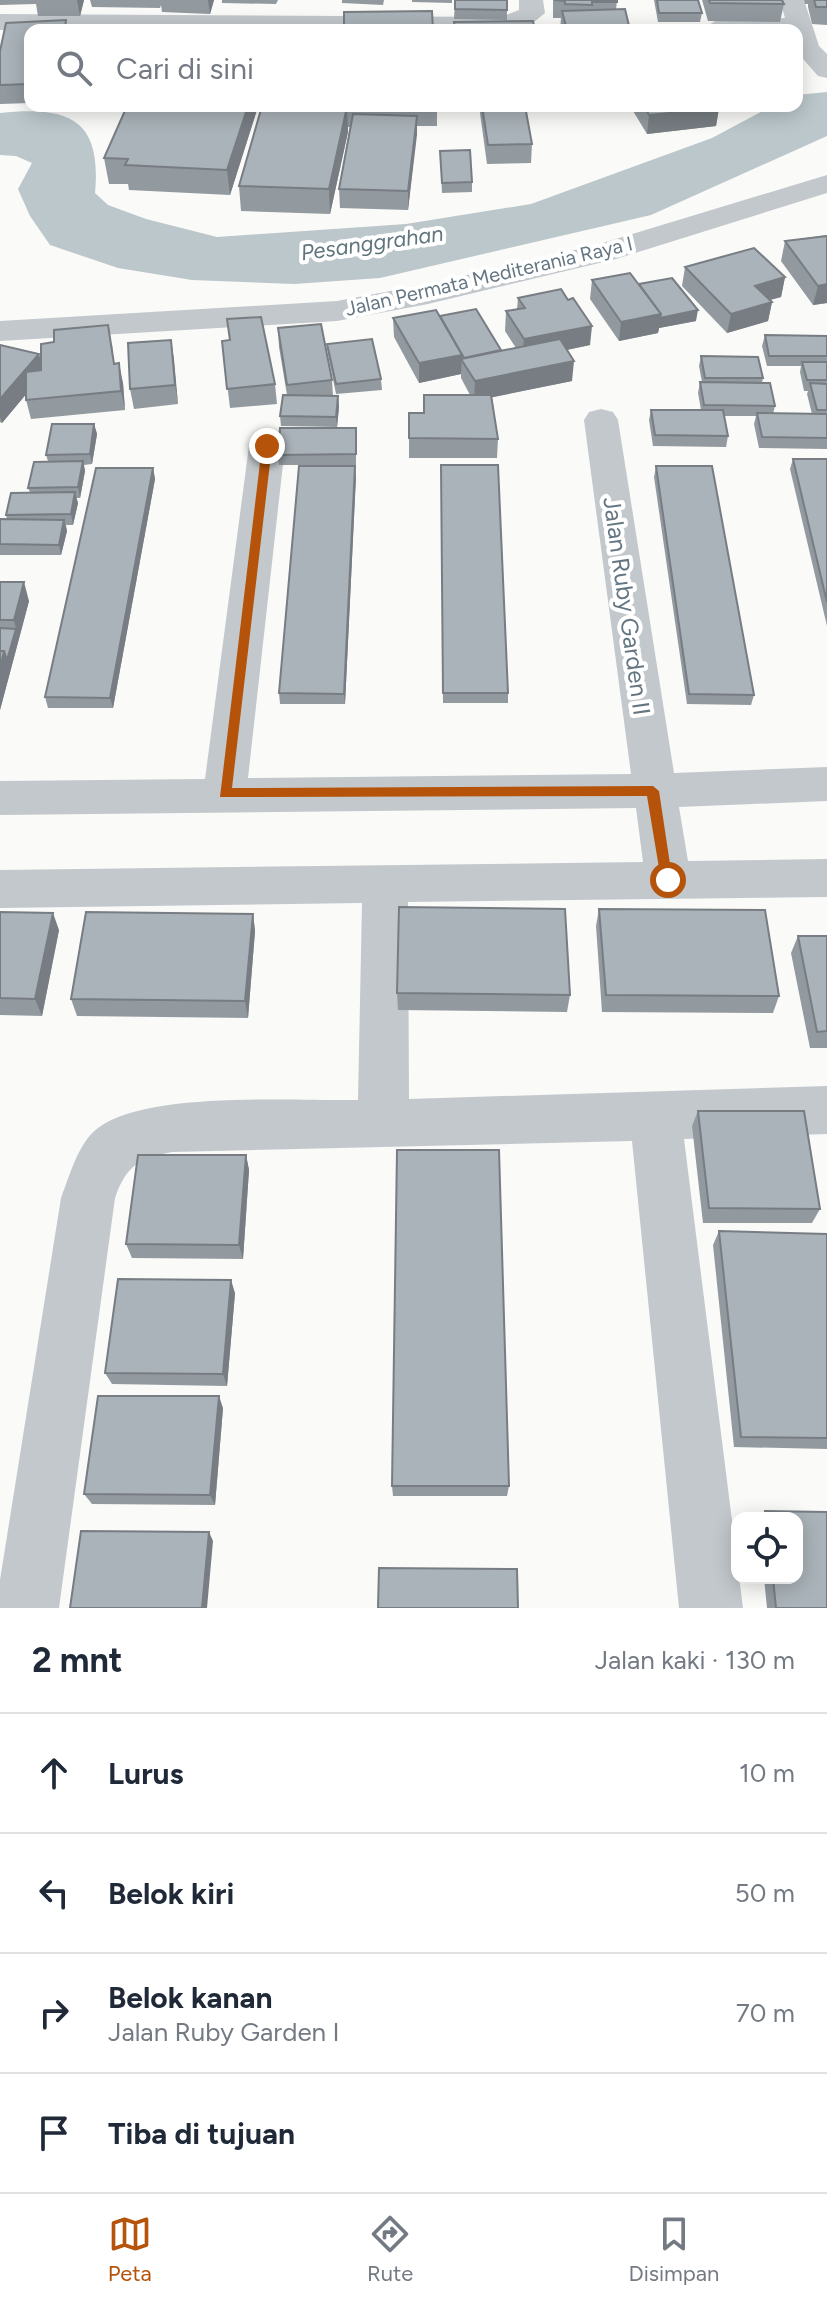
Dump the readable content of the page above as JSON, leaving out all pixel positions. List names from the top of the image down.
{
  "streets": {
    "street": ["Jalan Permata Mediterania Raya I", "Jalan Ruby Garden II"]
  },
  "water": ["Pesanggrahan"],
  "page": {
    "search": "Cari di sini",
    "heading": ["2 mnt", "Jalan kaki · 130 m"],
    "list": [
      ["Lurus", "10 m"],
      ["Belok kiri", "50 m"],
      ["Belok kanan", "Jalan Ruby Garden I", "70 m"],
      "Tiba di tujuan"
    ],
    "nav": ["Peta", "Rute", "Disimpan"]
  }
}
